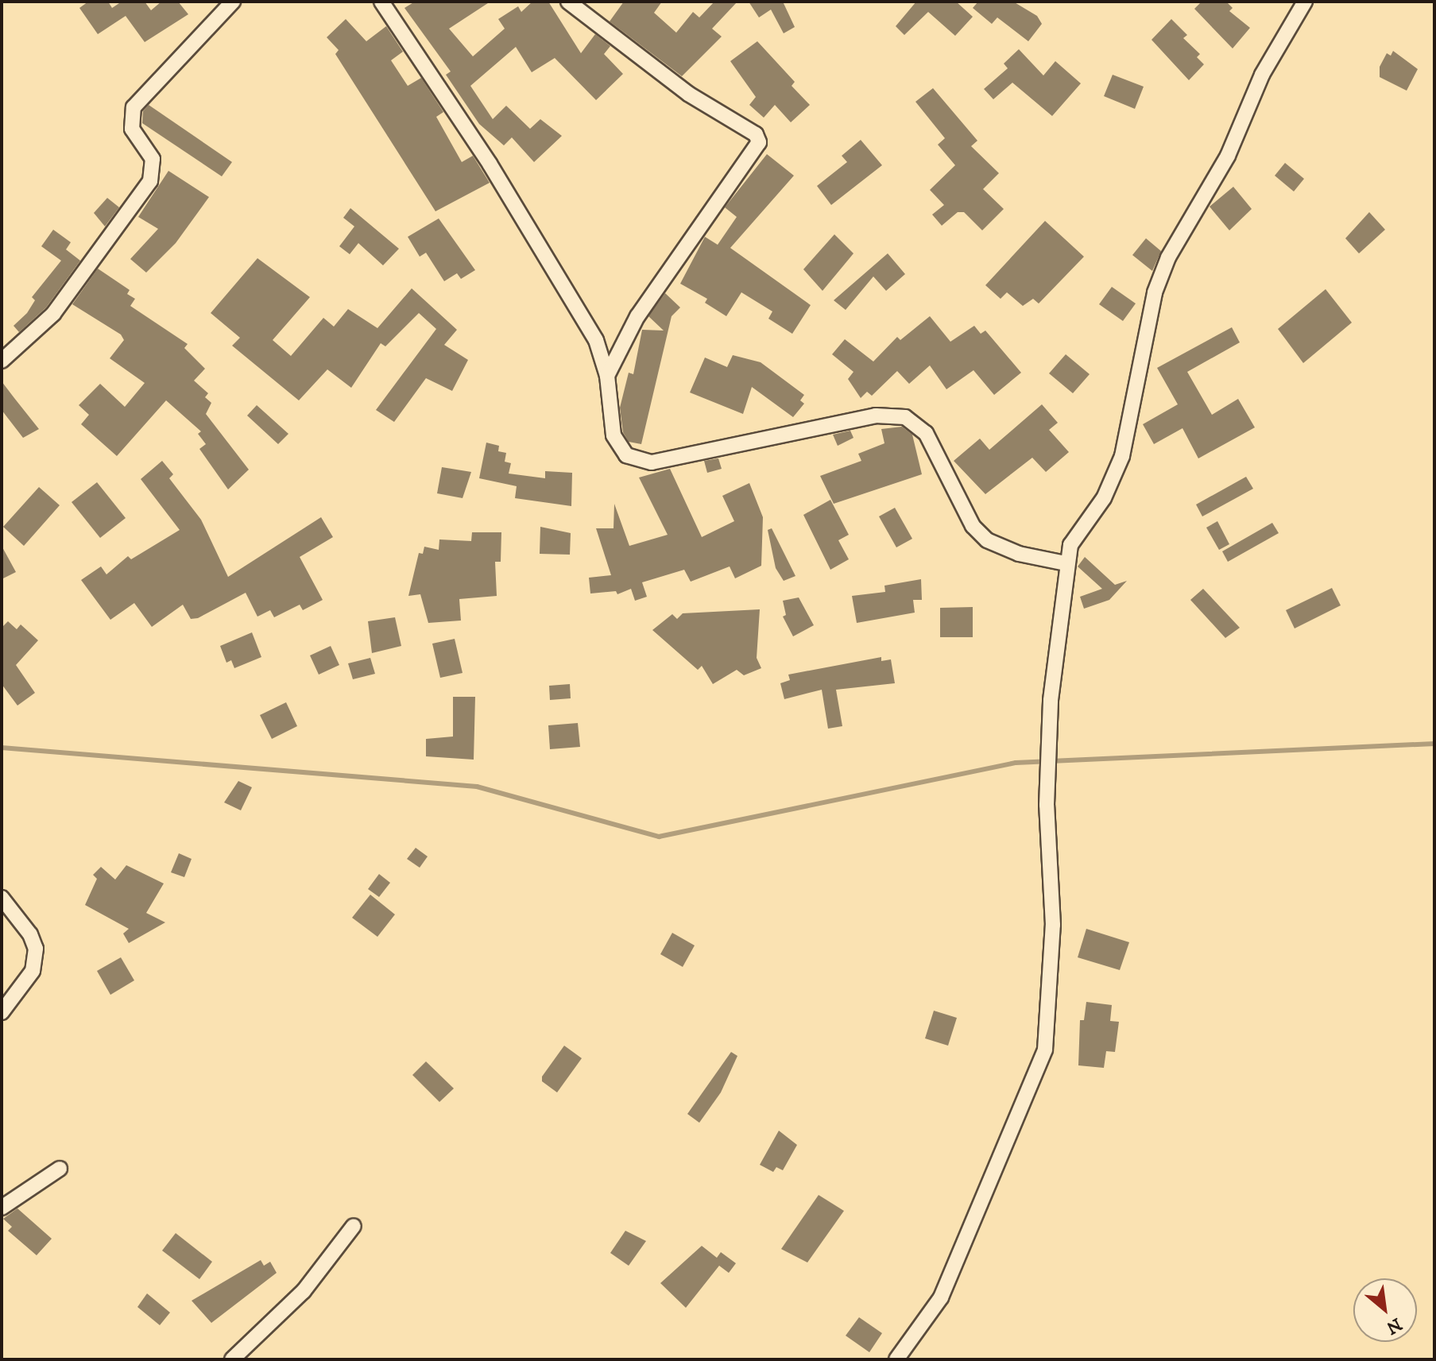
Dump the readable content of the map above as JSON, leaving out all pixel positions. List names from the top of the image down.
{
  "north": "bottom right"
}
